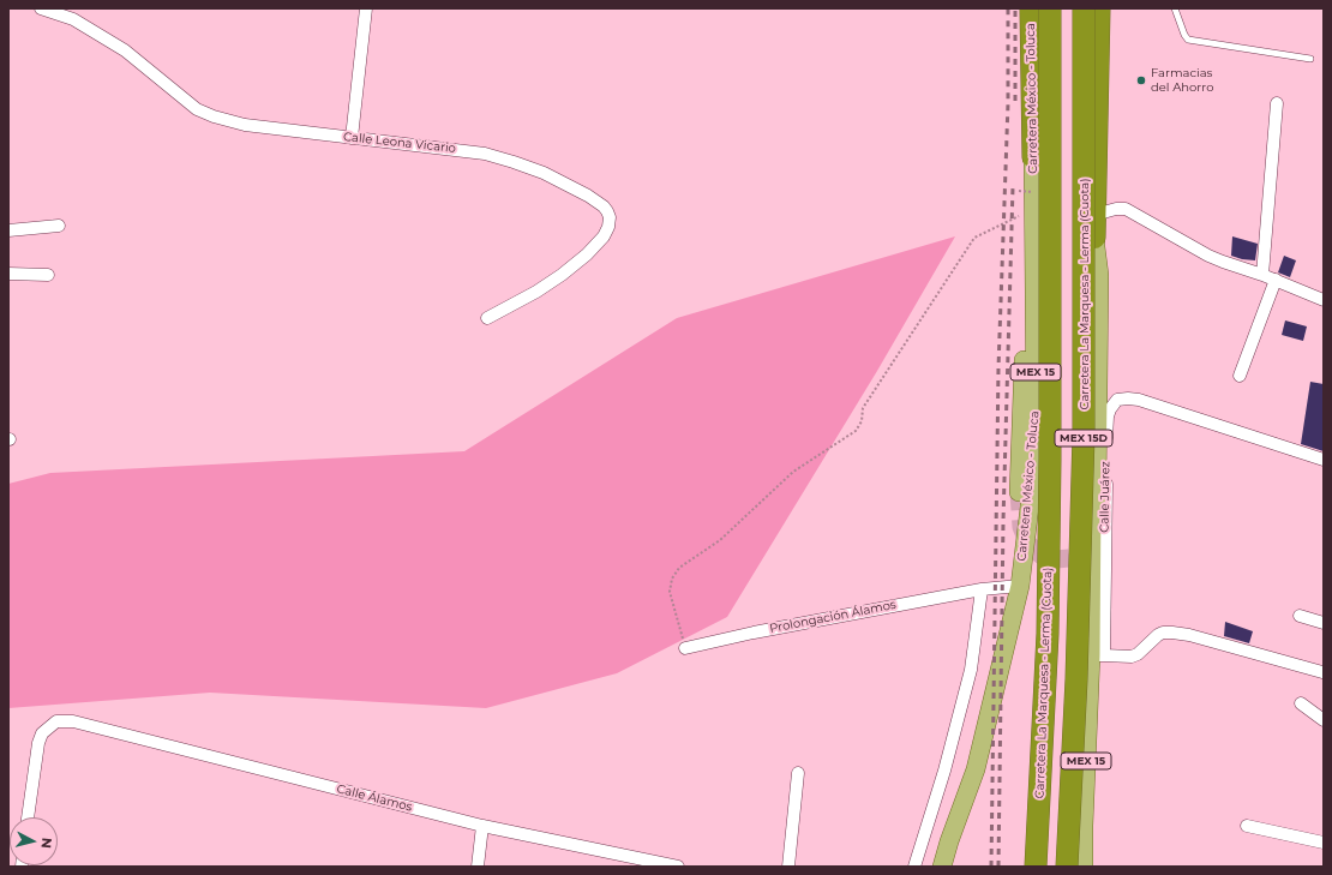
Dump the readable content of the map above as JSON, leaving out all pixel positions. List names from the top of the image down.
{
  "streets": {
    "highway": [
      "Carretera México - Toluca",
      "Carretera La Marquesa - Lerma (Cuota)",
      "MEX 15",
      "MEX 15D"
    ],
    "street": [
      "Calle Leona Vicario",
      "Calle Juárez",
      "Prolongación Álamos",
      "Calle Álamos"
    ]
  },
  "crossings": [
    ["Carretera México - Toluca", "Prolongación Álamos"],
    ["MEX 15", "Calle Juárez"]
  ],
  "places": ["Farmacias del Ahorro"],
  "north": "right"
}
